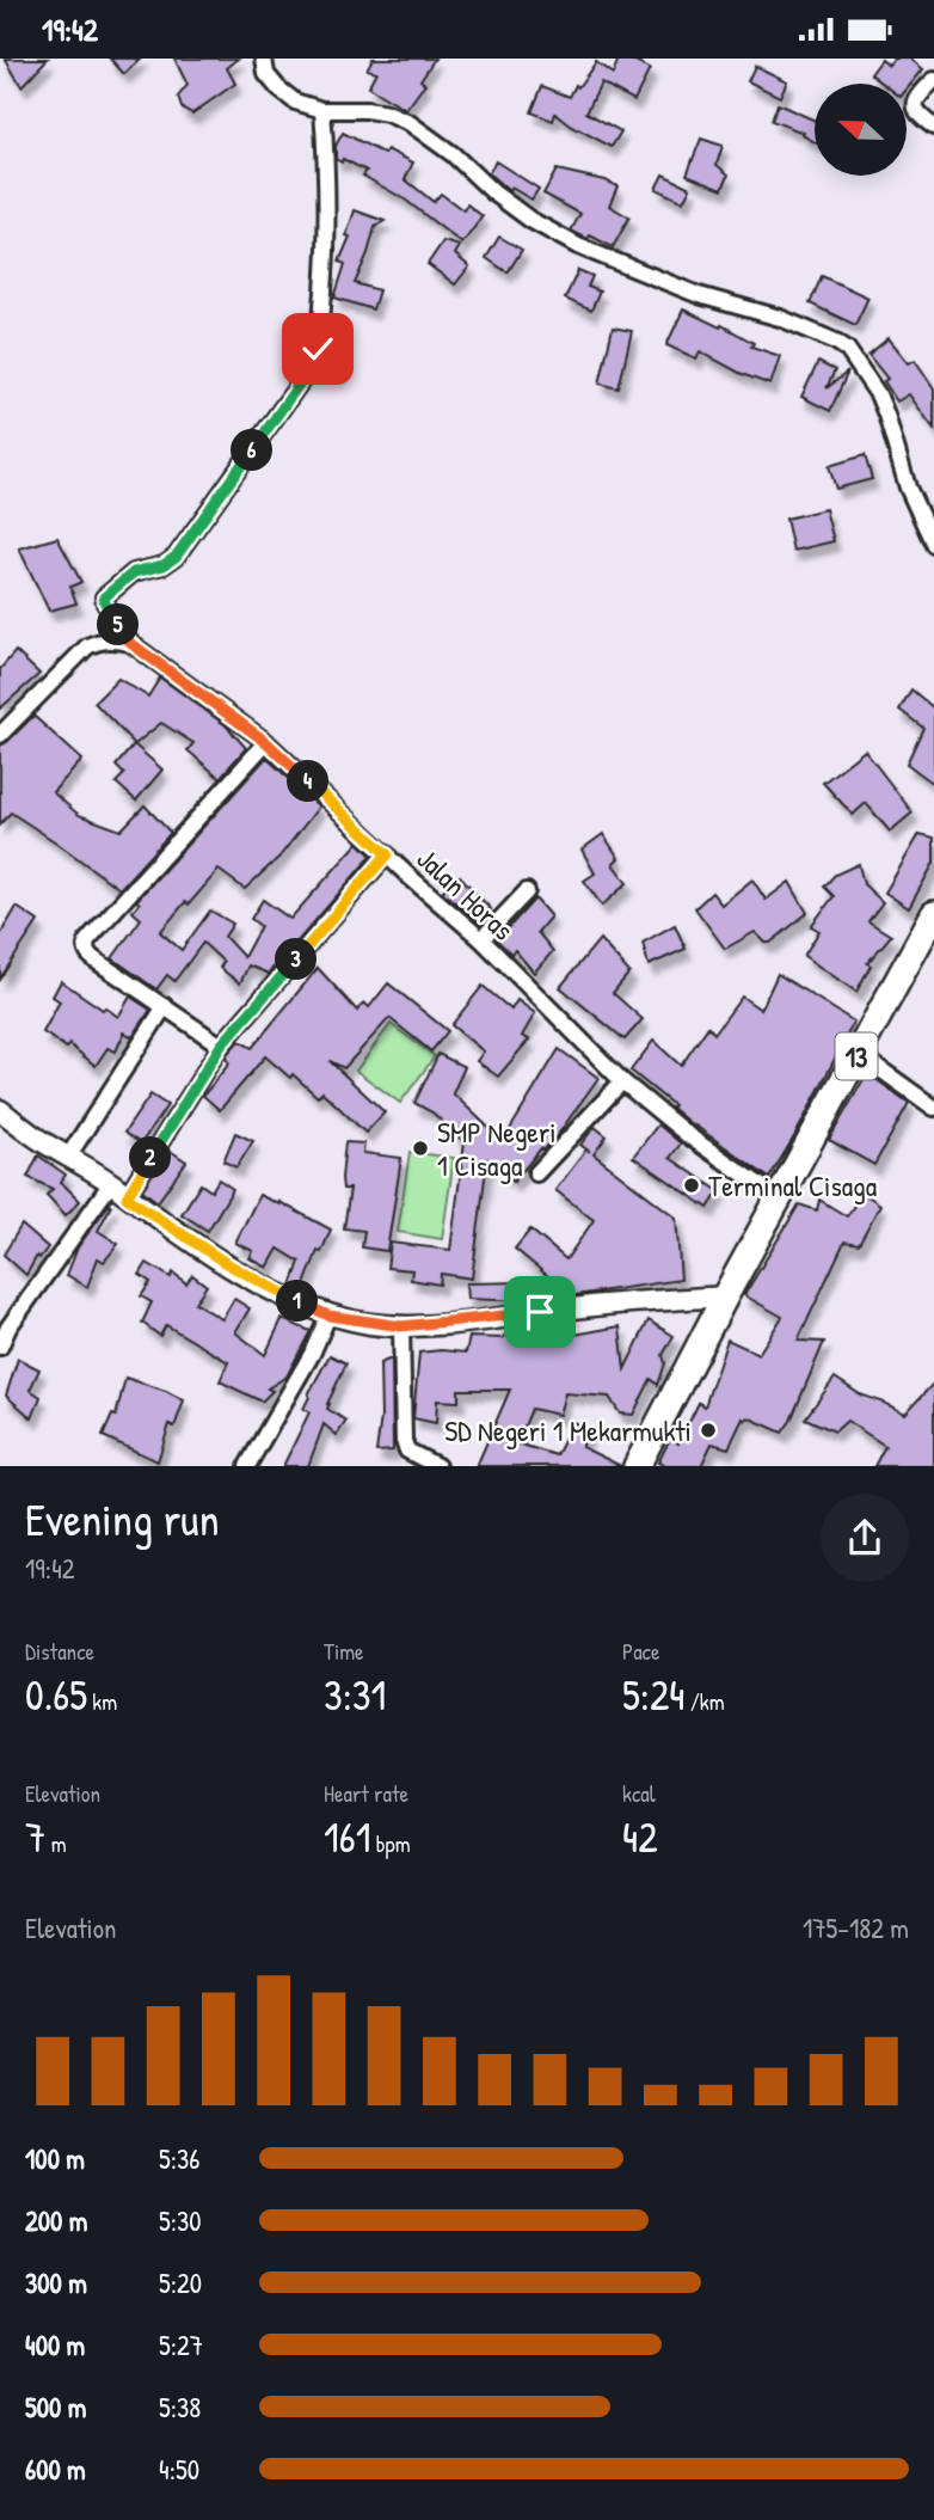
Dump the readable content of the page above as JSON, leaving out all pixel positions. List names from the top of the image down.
{
  "streets": {
    "highway": ["13"],
    "street": ["Jalan Horas"]
  },
  "crossings": [
    ["Jalan Horas", "13"]
  ],
  "places": ["SMP Negeri 1 Cisaga", "Terminal Cisaga", "SD Negeri 1 Mekarmukti"],
  "north": "left",
  "page": {
    "status": "19:42",
    "pins": [
      "6",
      "5",
      "4",
      "3",
      "2",
      "1"
    ],
    "heading": ["Evening run", "19:42"],
    "stats": [
      ["Distance", "0.65 km"],
      ["Time", "3:31"],
      ["Pace", "5:24 /km"],
      ["Elevation", "7 m"],
      ["Heart rate", "161 bpm"],
      ["kcal", "42"]
    ],
    "chart": ["Elevation", "175–182 m"],
    "list": [
      {
        "name": "100 m",
        "note": "5:36"
      },
      {
        "name": "200 m",
        "note": "5:30"
      },
      {
        "name": "300 m",
        "note": "5:20"
      },
      {
        "name": "400 m",
        "note": "5:27"
      },
      {
        "name": "500 m",
        "note": "5:38"
      },
      {
        "name": "600 m",
        "note": "4:50"
      }
    ]
  }
}
